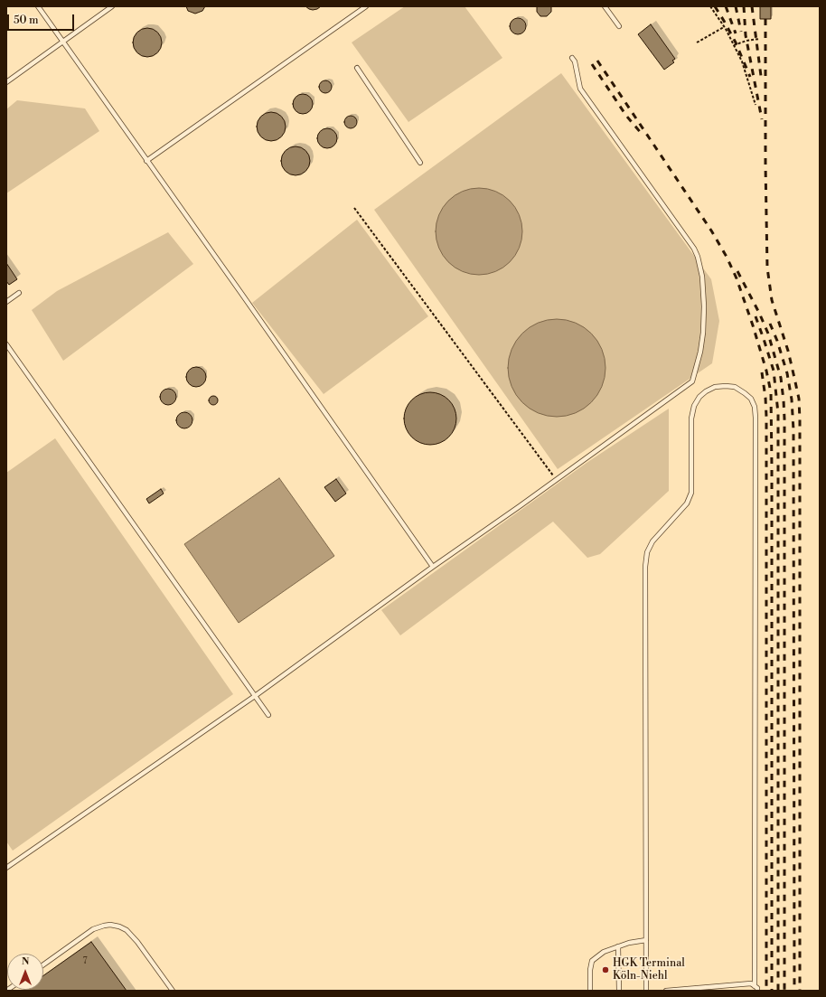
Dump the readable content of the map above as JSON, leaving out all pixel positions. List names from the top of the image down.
{
  "places": ["HGK Terminal Köln-Niehl"],
  "house_numbers": ["7"],
  "scale_bar": "50 m",
  "north": "top"
}
